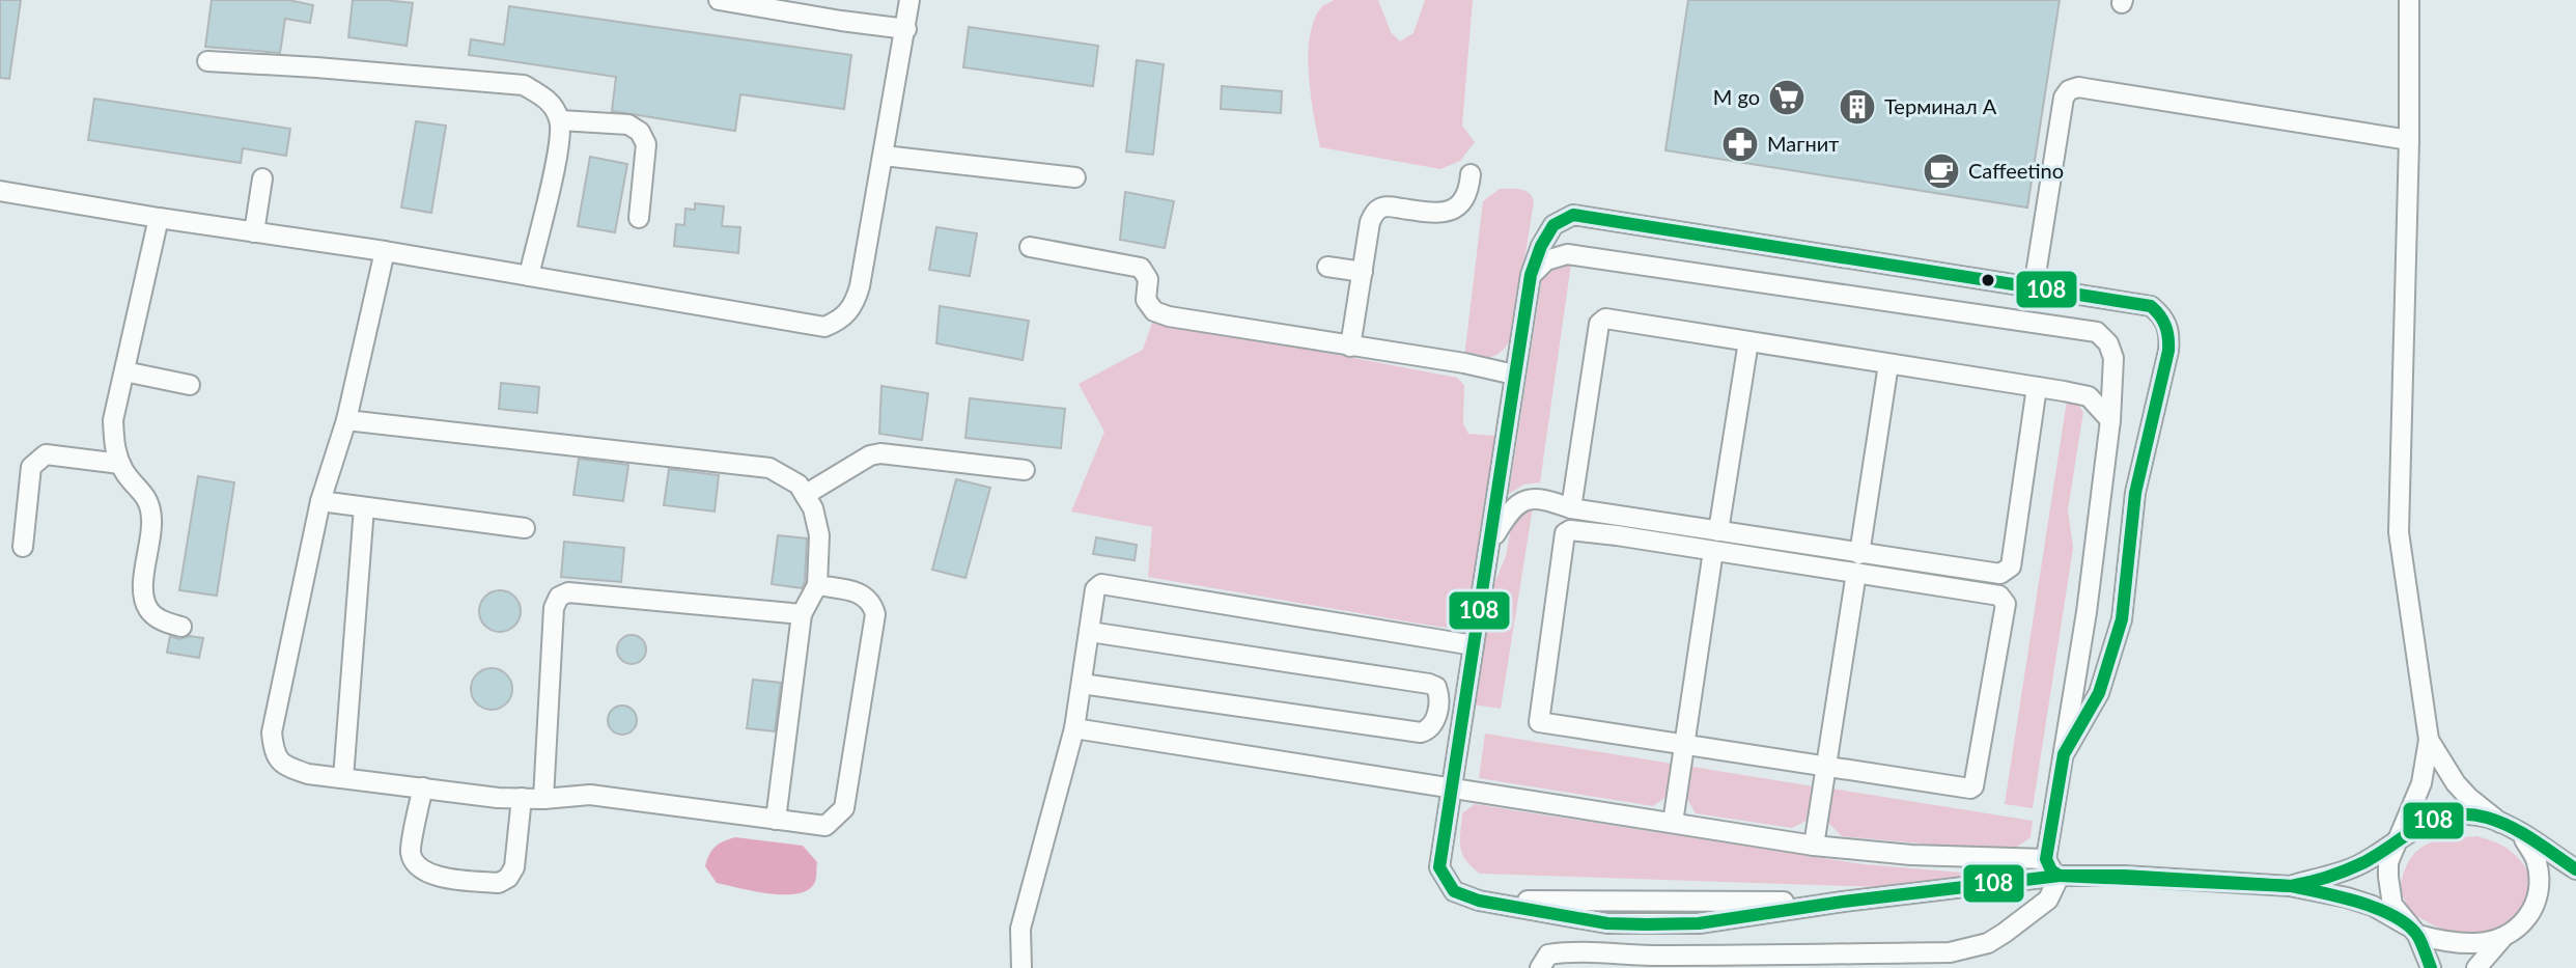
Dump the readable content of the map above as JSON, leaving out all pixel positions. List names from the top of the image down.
{
  "places": {
    "supermarket": ["М go"],
    "building": ["Терминал А"],
    "pharmacy": ["Магнит"],
    "cafe": ["Caffeetino"]
  },
  "lines": ["transit line 108"]
}
